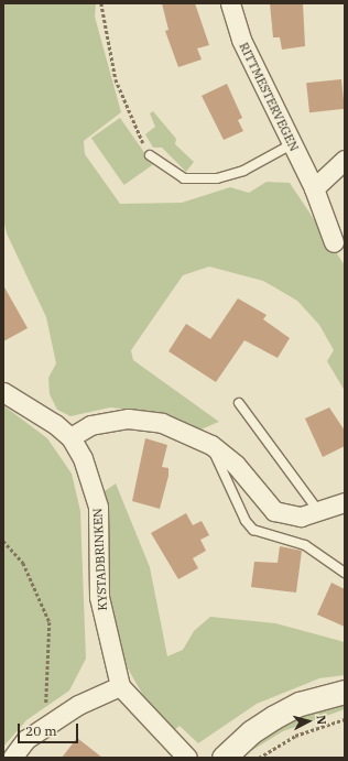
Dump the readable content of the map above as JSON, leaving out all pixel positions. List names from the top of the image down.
{
  "streets": {
    "street": ["RITTMESTERVEGEN", "KYSTADBRINKEN"]
  },
  "scale_bar": "20 m",
  "north": "right"
}
